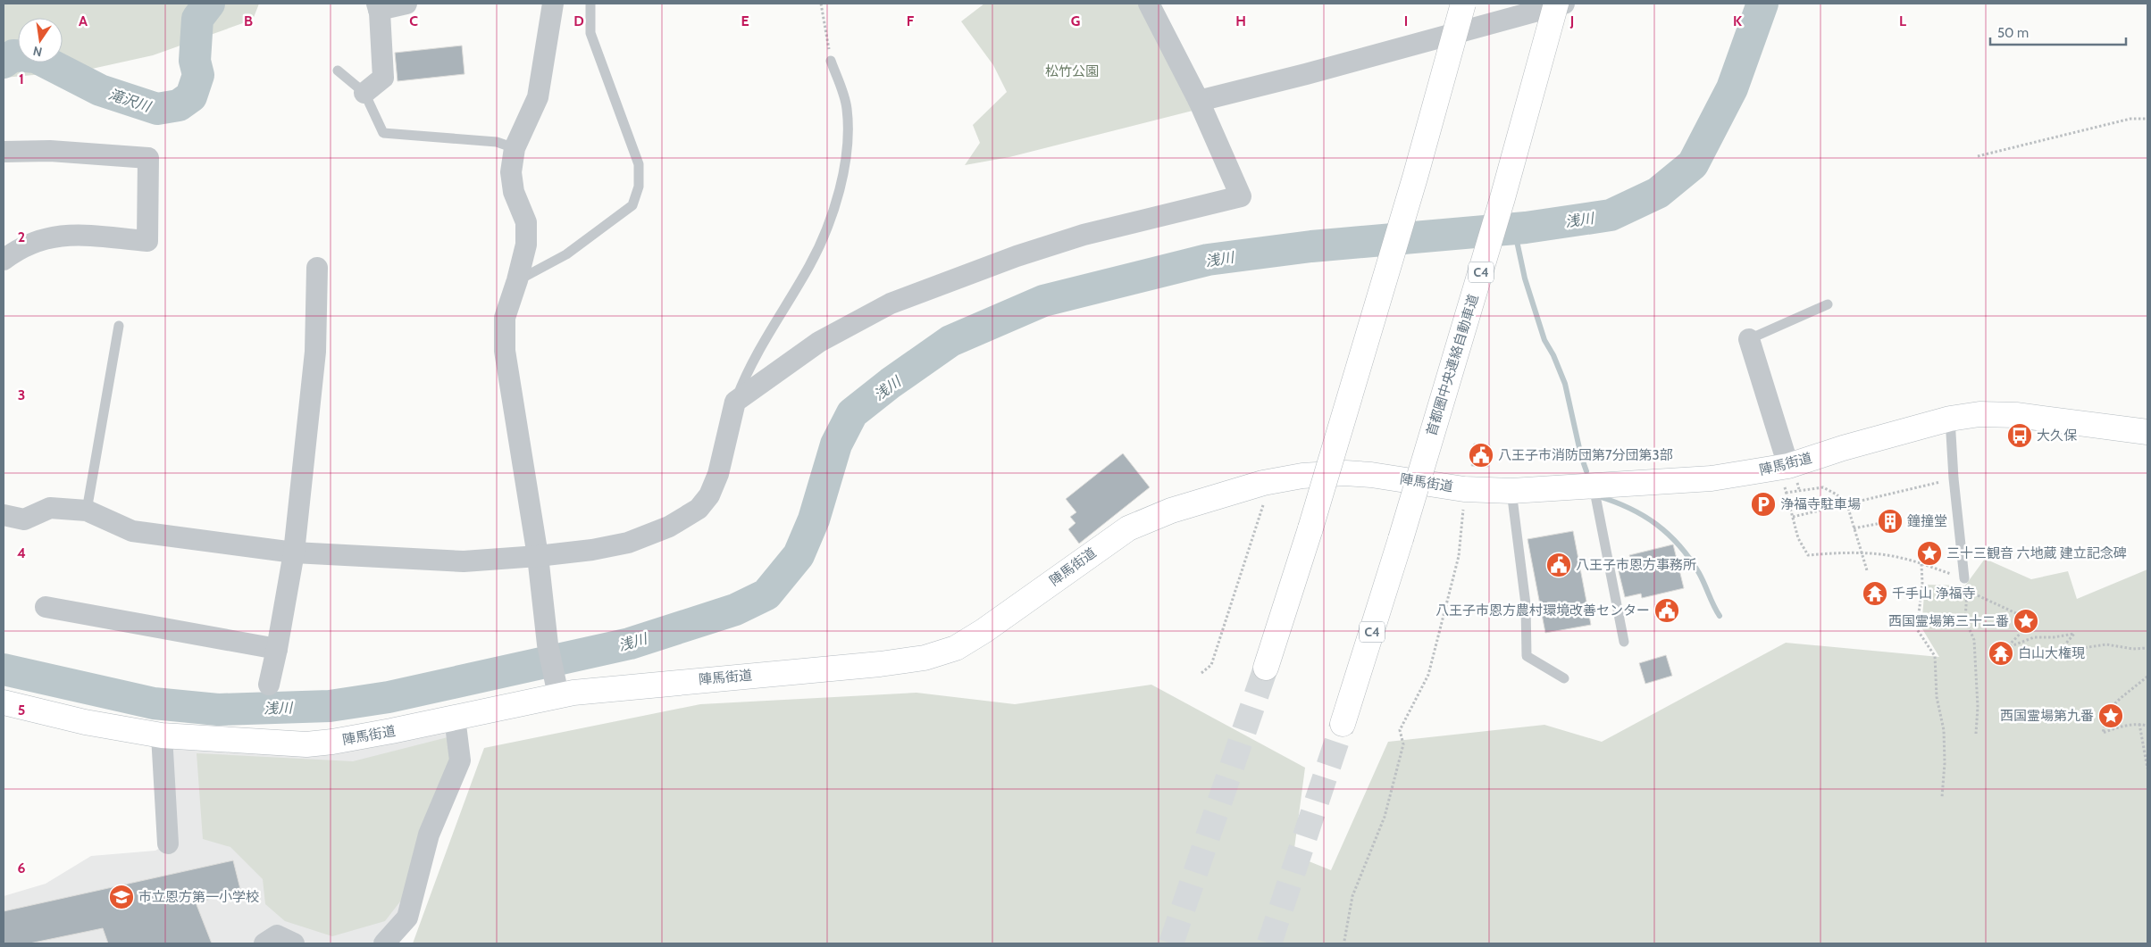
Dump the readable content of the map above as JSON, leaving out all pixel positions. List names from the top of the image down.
{
  "streets": {
    "main road": ["C4", "首都圏中央連絡自動車道", "陣馬街道"]
  },
  "water": ["滝沢川", "浅川"],
  "parks": ["松竹公園"],
  "places": {
    "bus stop": ["大久保"],
    "public building": ["八王子市消防団第7分団第3部", "八王子市恩方事務所", "八王子市恩方農村環境改善センター"],
    "parking": ["浄福寺駐車場"],
    "building": ["鐘撞堂"],
    "place": ["三十三観音 六地蔵 建立記念碑", "西国霊場第三十二番", "西国霊場第九番"],
    "temple": ["千手山 浄福寺", "白山大権現"],
    "school or university": ["市立恩方第一小学校"]
  },
  "scale_bar": "50 m",
  "north": "bottom",
  "grid": {
    "columns": [
      "A",
      "B",
      "C",
      "D",
      "E",
      "F",
      "G",
      "H",
      "I",
      "J",
      "K",
      "L"
    ],
    "rows": [
      "1",
      "2",
      "3",
      "4",
      "5",
      "6"
    ]
  }
}
